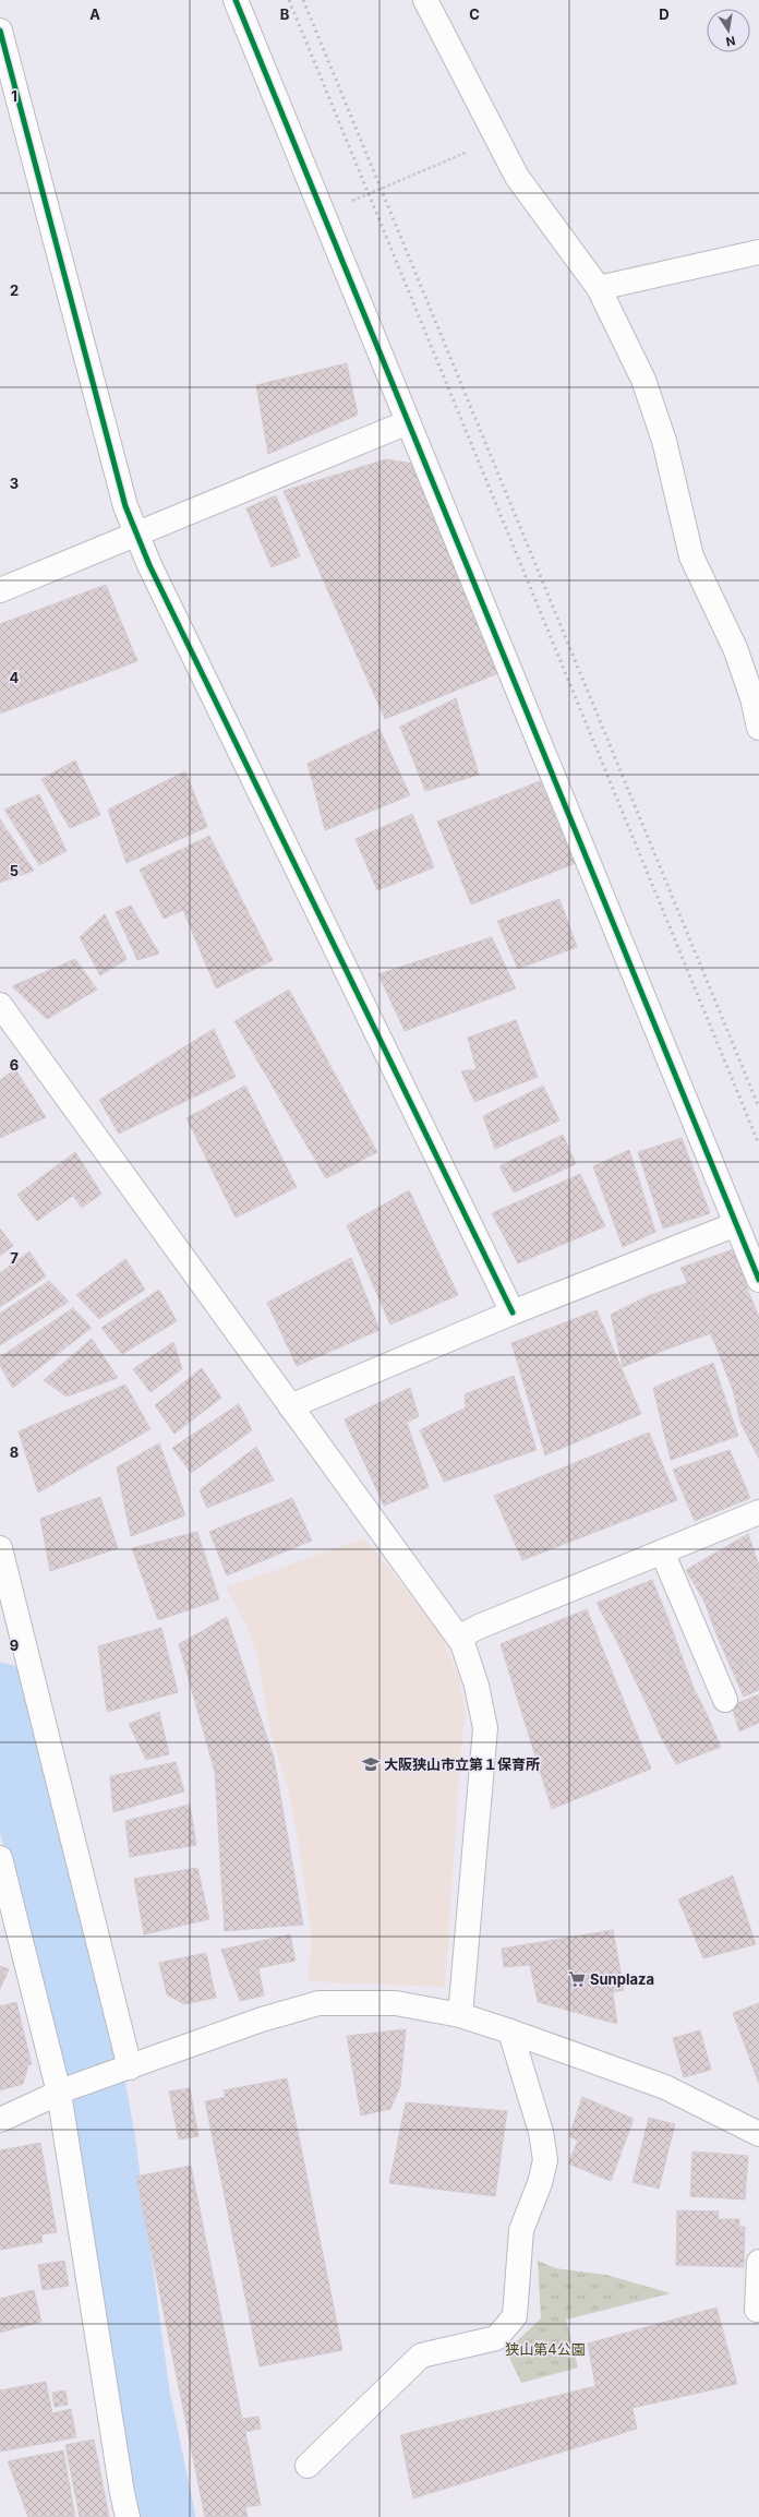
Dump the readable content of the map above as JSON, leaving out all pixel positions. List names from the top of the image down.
{
  "parks": ["狭山第4公園"],
  "places": {
    "school or university": ["大阪狭山市立第１保育所"],
    "supermarket": ["Sunplaza"]
  },
  "north": "bottom",
  "grid": {
    "columns": [
      "A",
      "B",
      "C",
      "D"
    ],
    "rows": [
      "1",
      "2",
      "3",
      "4",
      "5",
      "6",
      "7",
      "8",
      "9"
    ]
  }
}
